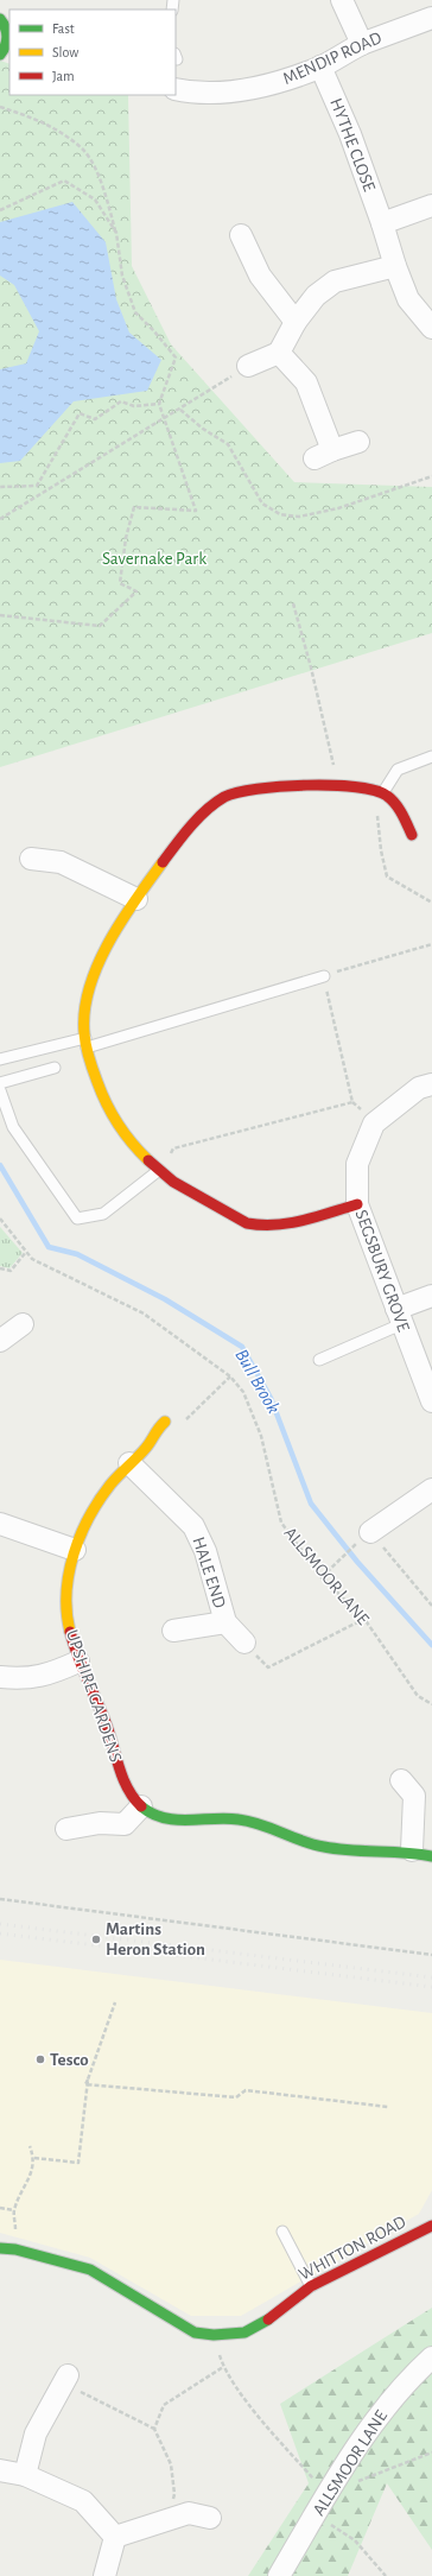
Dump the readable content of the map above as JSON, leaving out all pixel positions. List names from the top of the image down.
{
  "streets": {
    "street": [
      "MENDIP ROAD",
      "HYTHE CLOSE",
      "SEGSBURY GROVE",
      "HALE END",
      "ALLSMOOR LANE",
      "UPSHIRE GARDENS",
      "WHITTON ROAD"
    ]
  },
  "crossings": [
    ["MENDIP ROAD", "HYTHE CLOSE"]
  ],
  "water": ["Bull Brook"],
  "parks": ["Savernake Park"],
  "places": ["Martins Heron Station", "Tesco"],
  "legend": ["Fast", "Slow", "Jam"]
}
